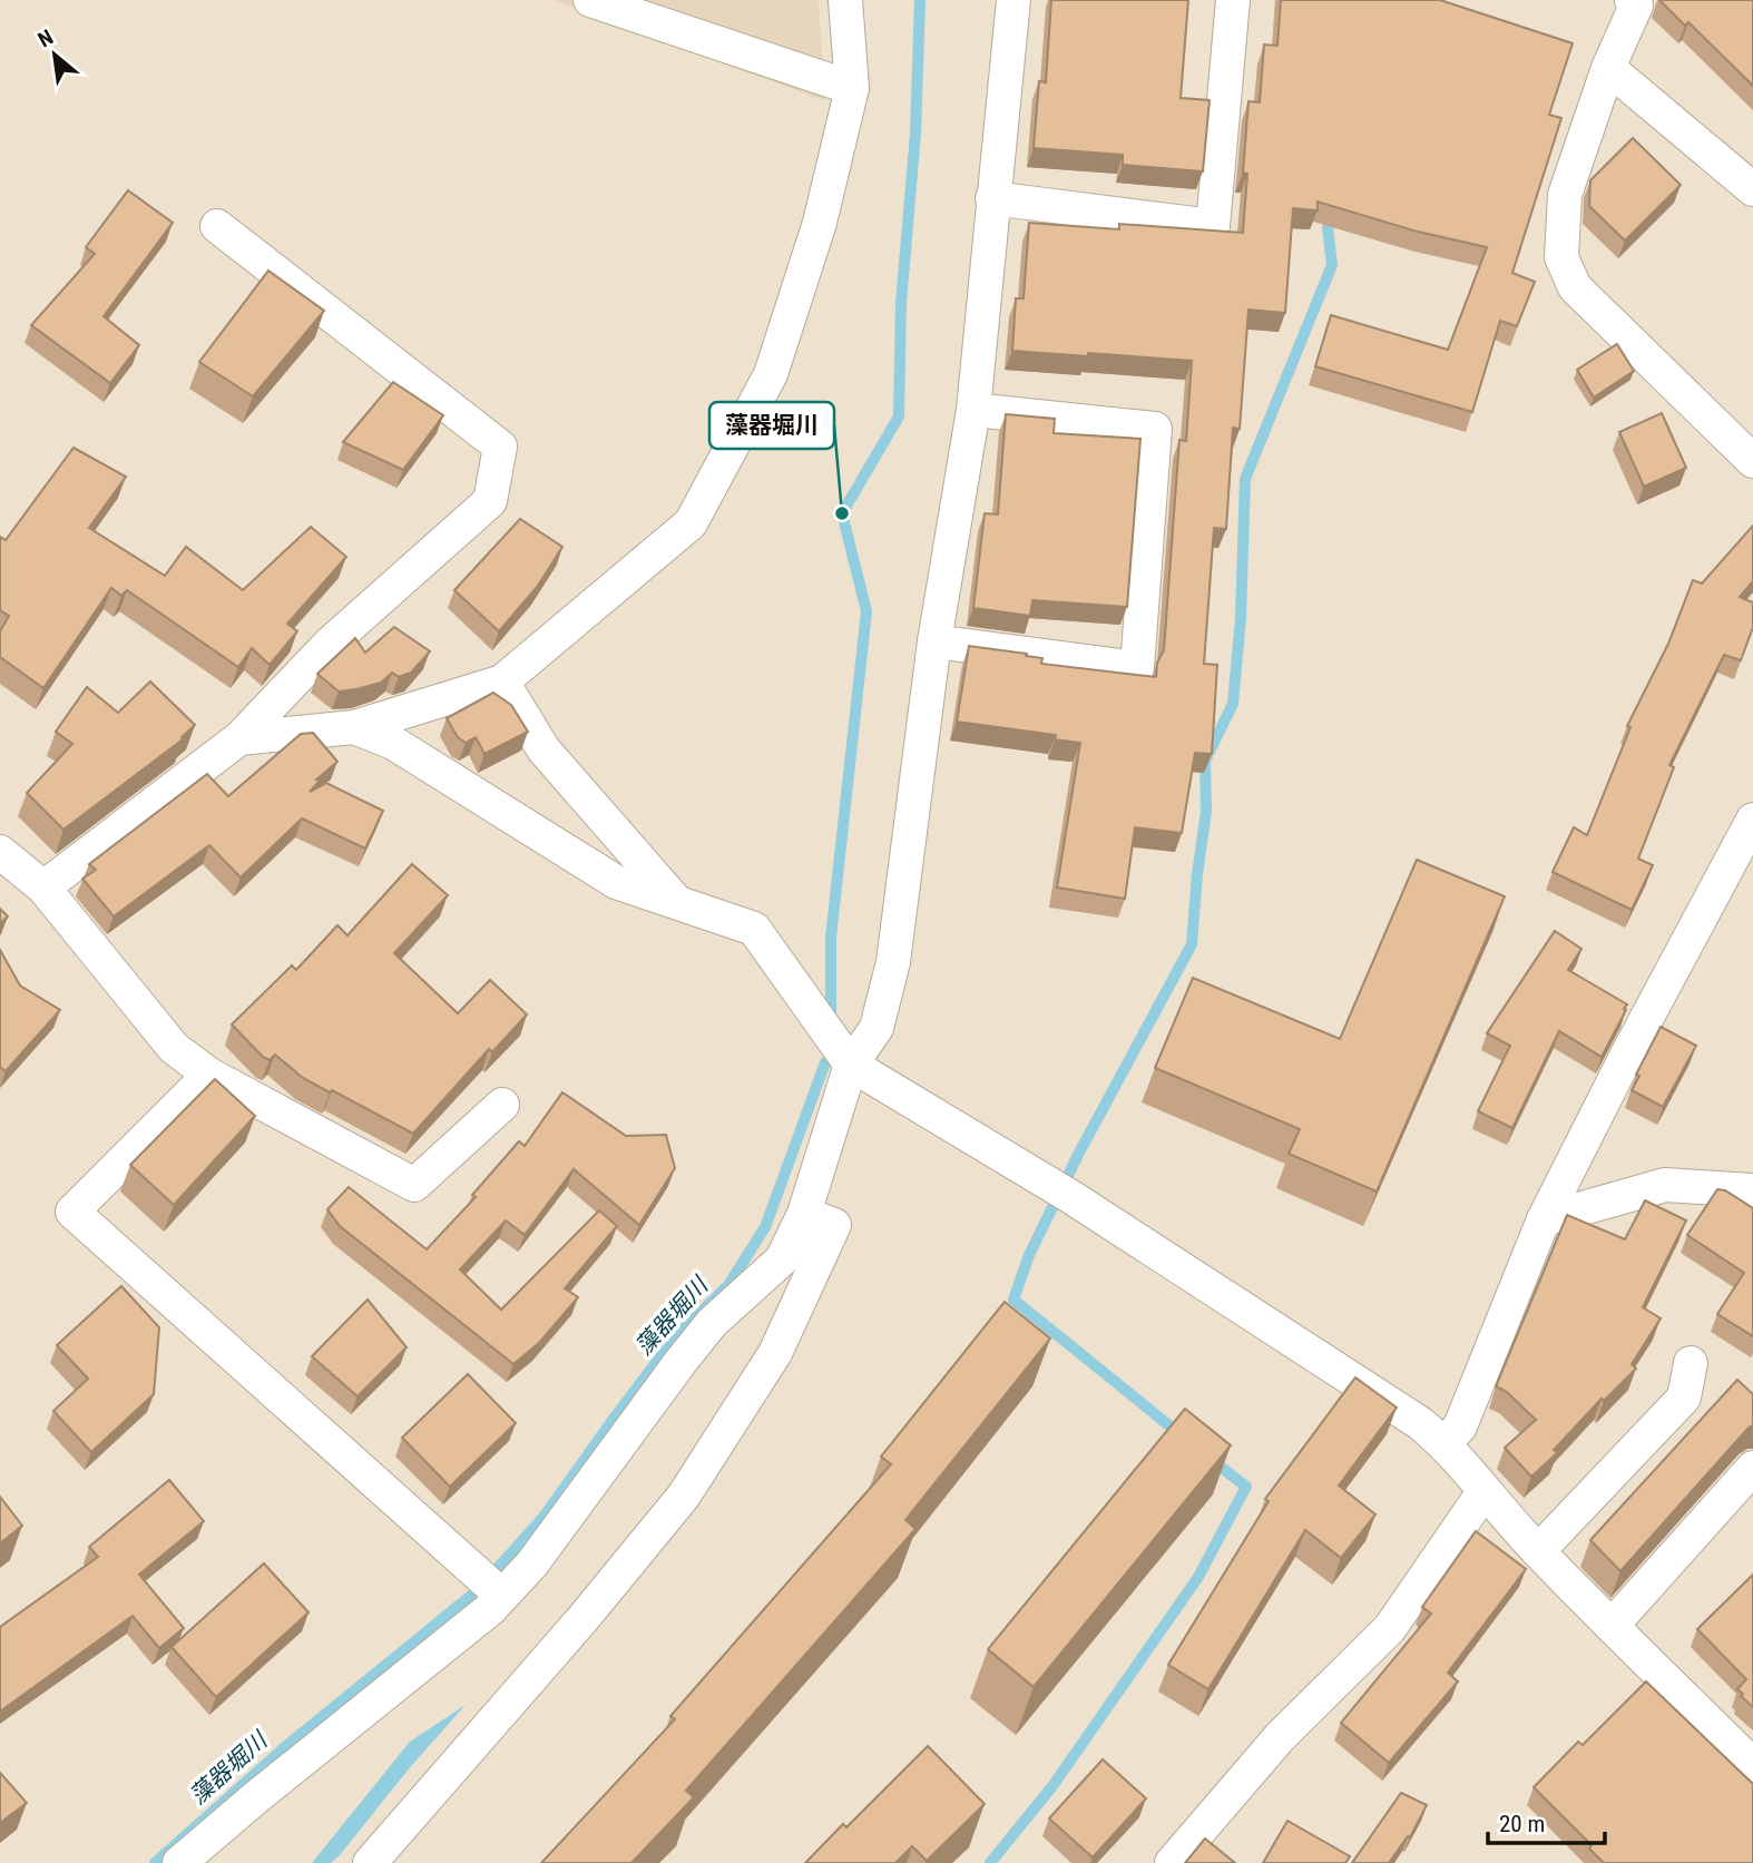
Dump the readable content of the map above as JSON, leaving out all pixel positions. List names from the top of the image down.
{
  "water": ["藻器堀川"],
  "places": ["藻器堀川"],
  "scale_bar": "20 m",
  "north": "top left"
}
